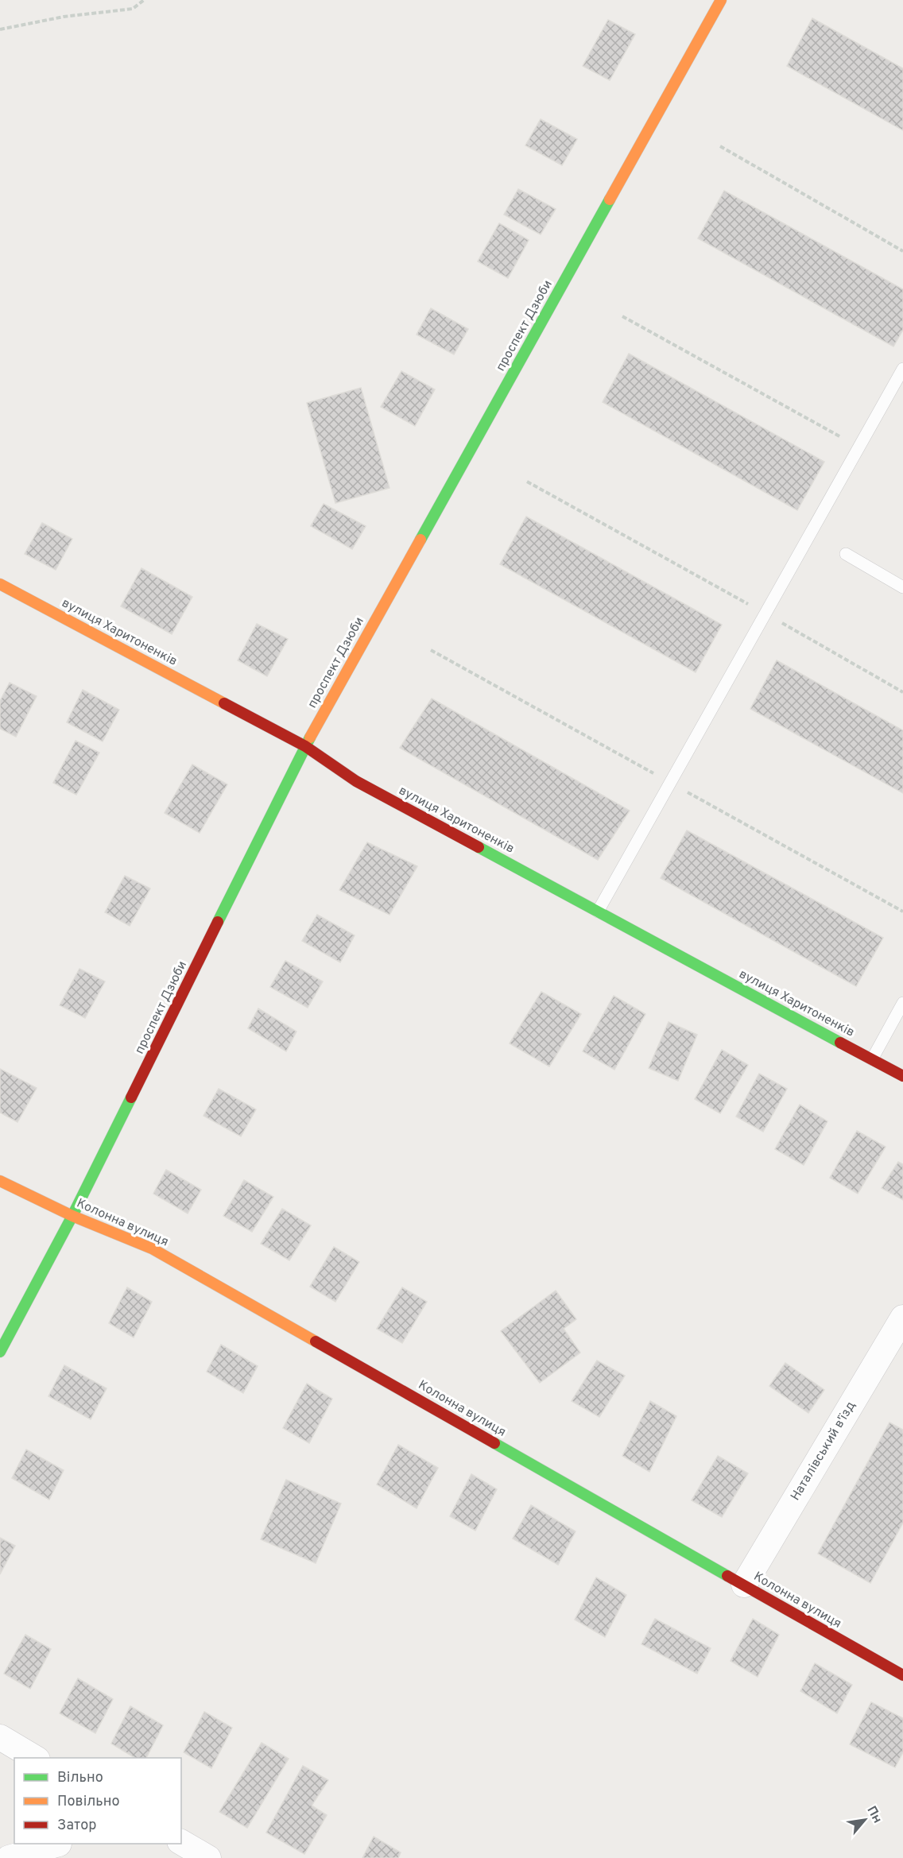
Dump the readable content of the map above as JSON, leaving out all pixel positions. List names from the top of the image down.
{
  "streets": {
    "street": [
      "проспект Дзюби",
      "вулиця Харитоненків",
      "Колонна вулиця",
      "Наталівський в'їзд"
    ]
  },
  "crossings": [
    ["проспект Дзюби", "вулиця Харитоненків"],
    ["проспект Дзюби", "Колонна вулиця"],
    ["Колонна вулиця", "Наталівський в'їзд"]
  ],
  "legend": ["Вільно", "Повільно", "Затор"],
  "north": "top right"
}
